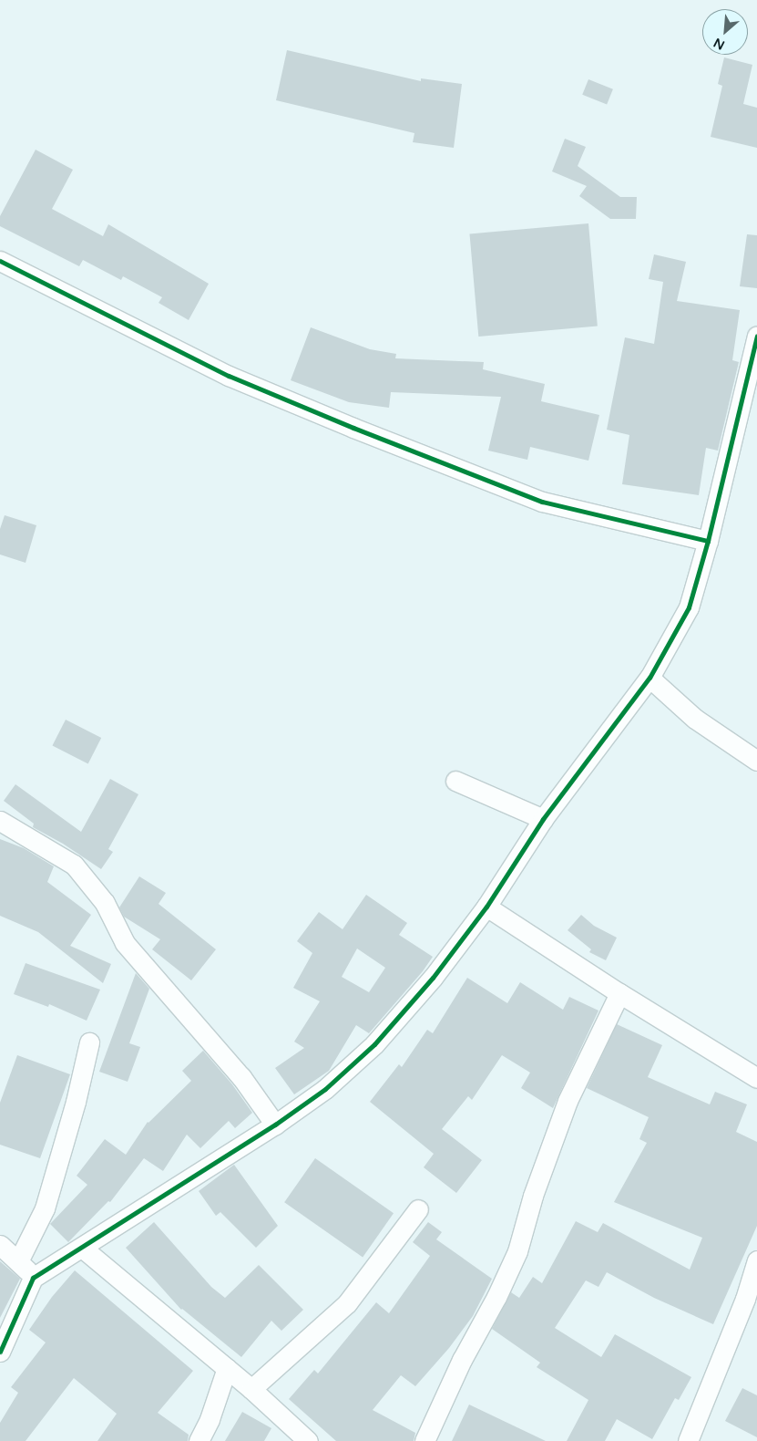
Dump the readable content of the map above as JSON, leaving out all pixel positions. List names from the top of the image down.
{
  "north": "bottom left"
}
